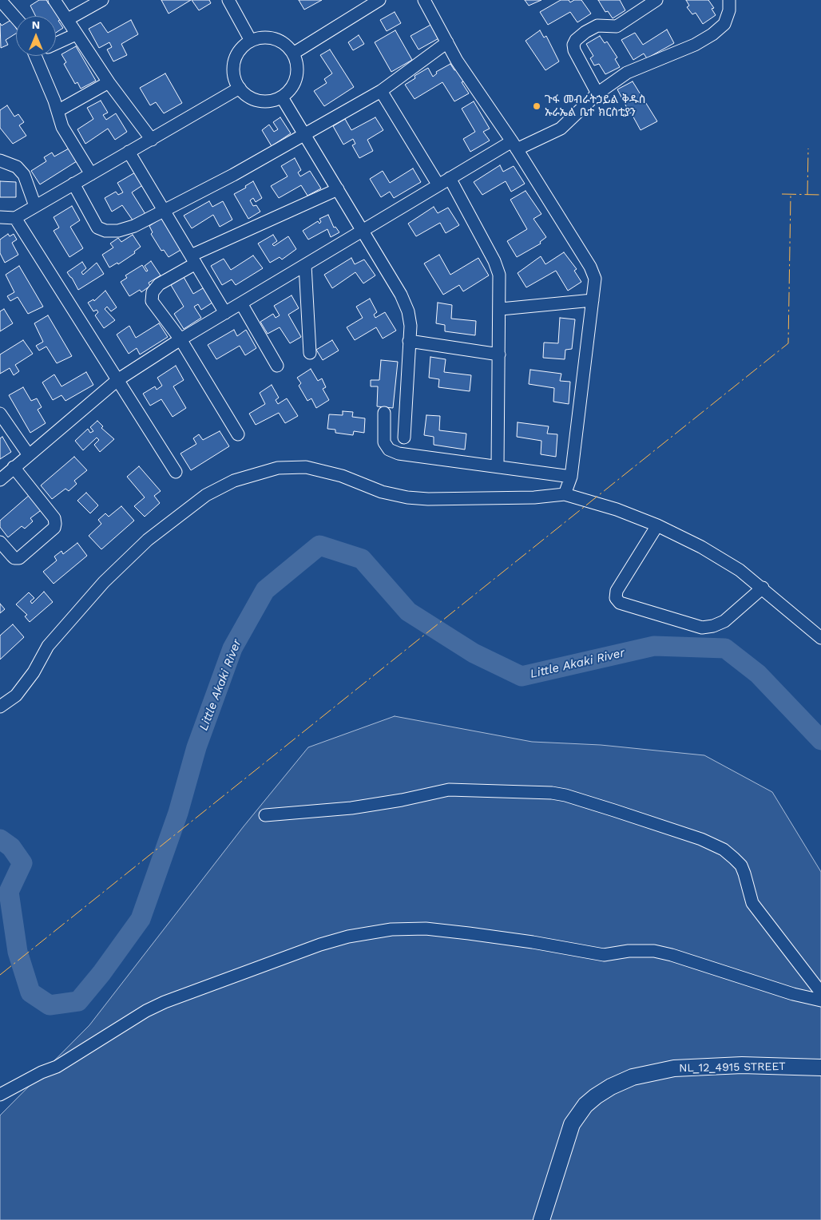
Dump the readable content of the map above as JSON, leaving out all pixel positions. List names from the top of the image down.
{
  "streets": {
    "main road": ["NL_12_4915 STREET"]
  },
  "water": ["Little Akaki River"],
  "places": ["ጉፋ መብራትኃይል ቅዱስ ኡራኤል ቤተ ክርስቲያን"],
  "north": "top"
}
